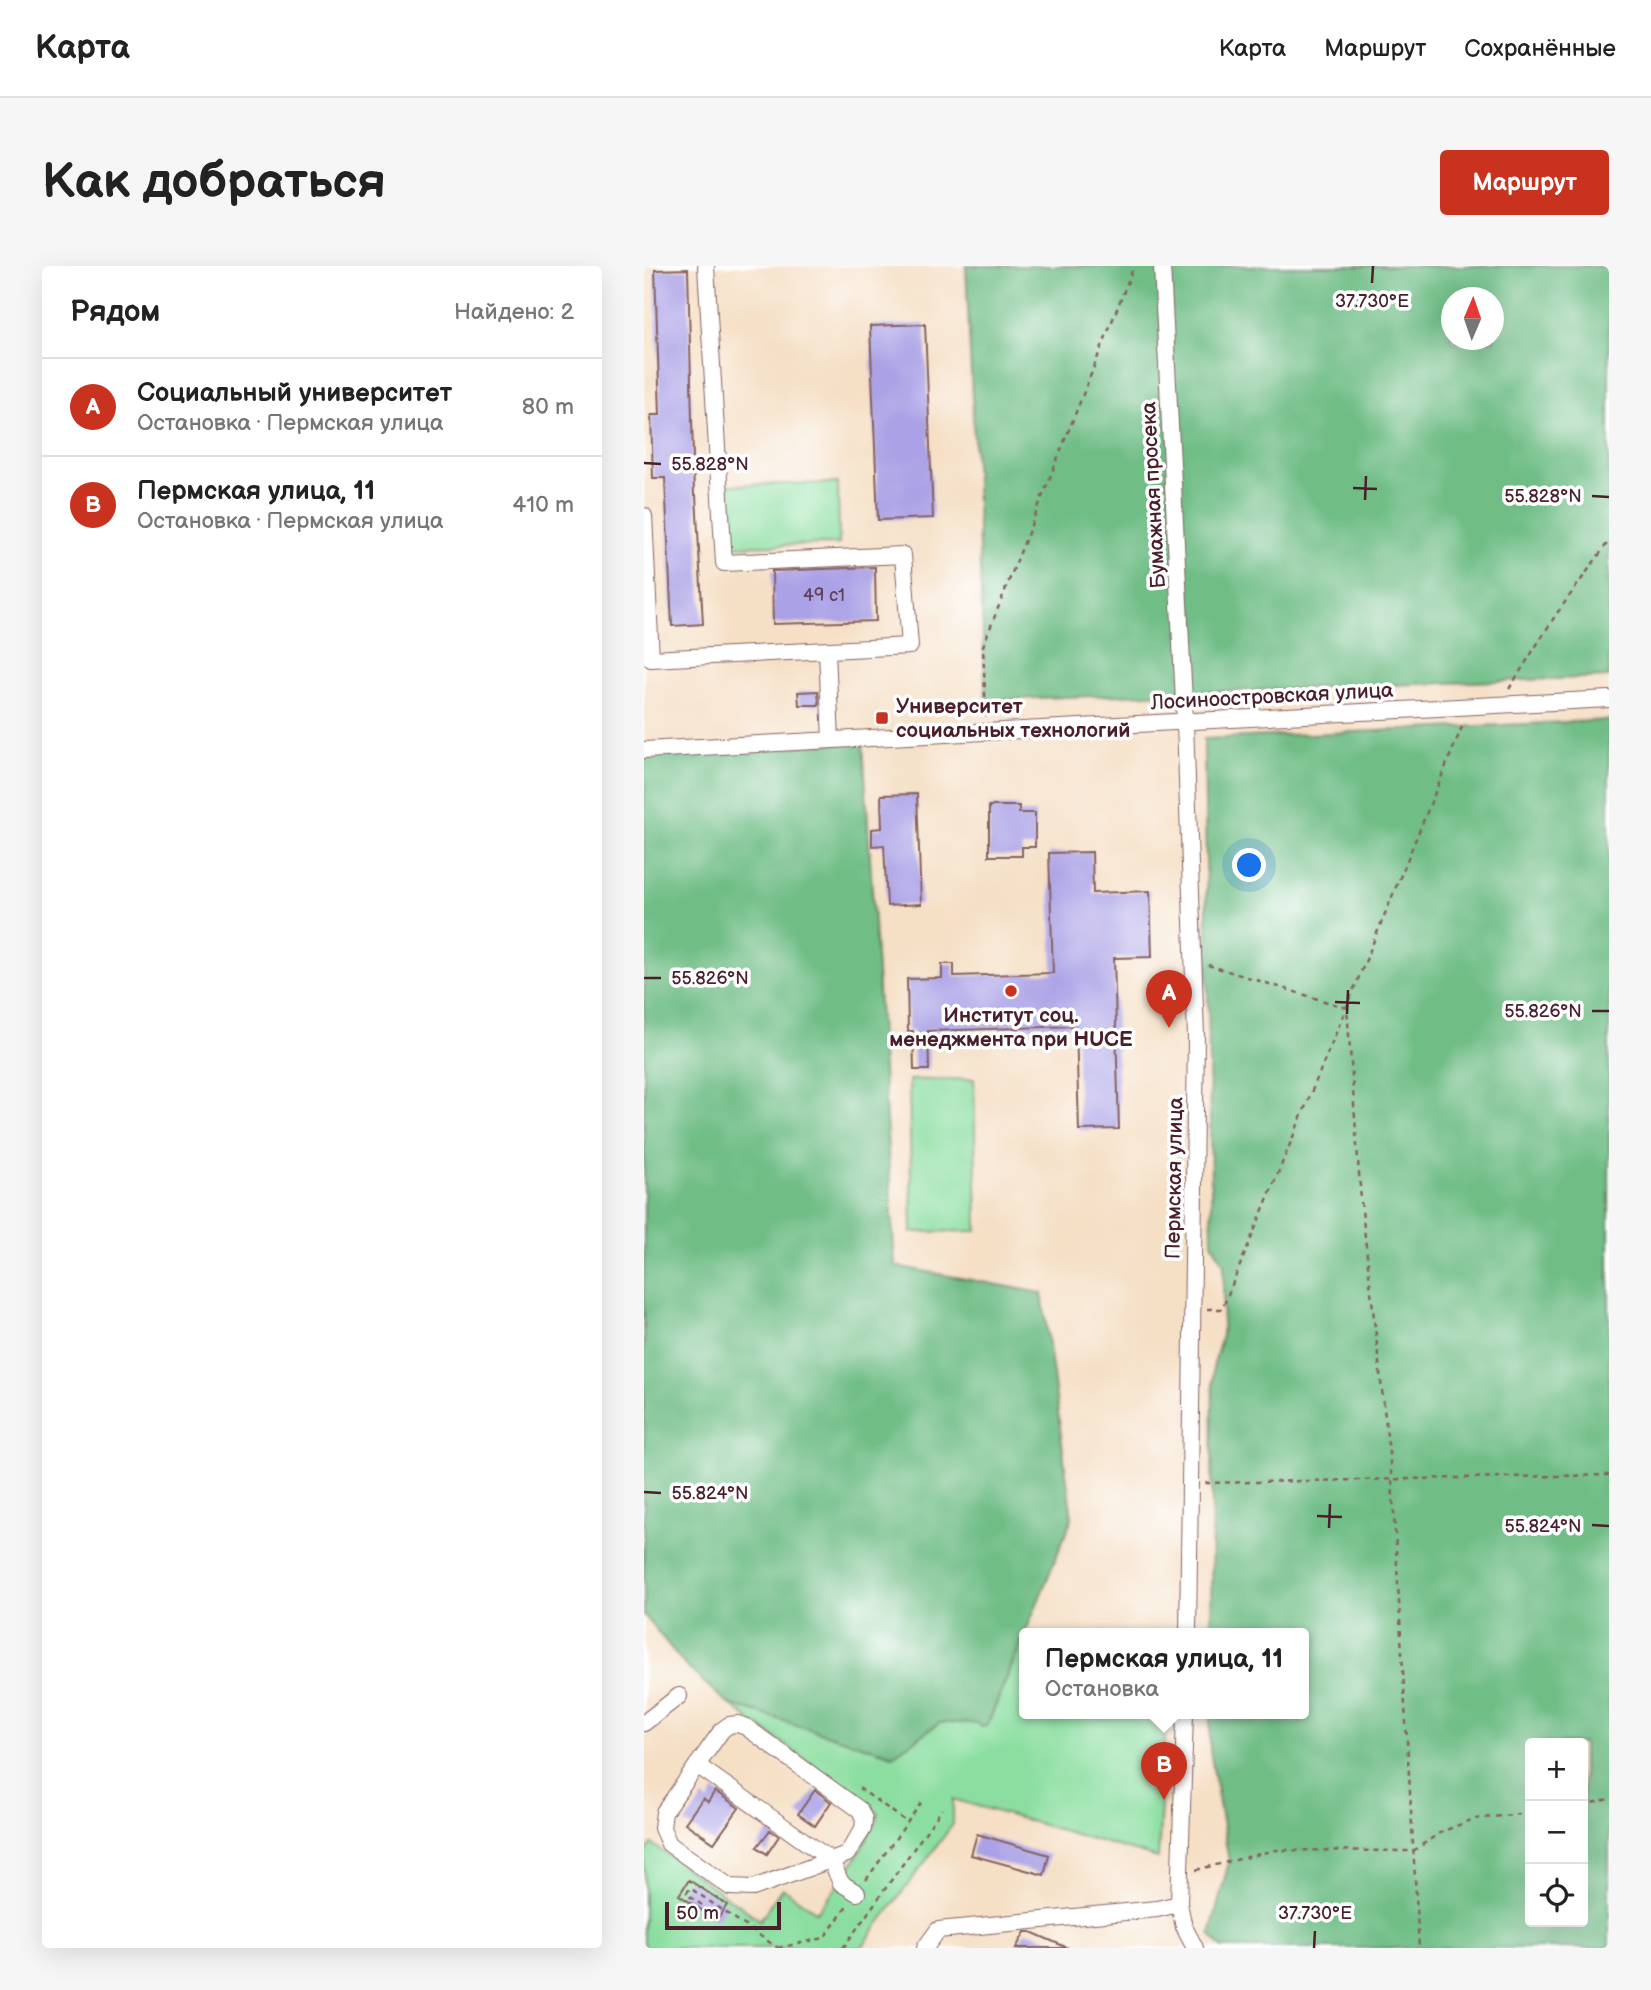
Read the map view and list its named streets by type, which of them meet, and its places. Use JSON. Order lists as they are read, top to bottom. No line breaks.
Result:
{"streets":{"street":["Бумажная просека","Лосиноостровская улица","Пермская улица"]},"crossings":[["Бумажная просека","Лосиноостровская улица"],["Бумажная просека","Пермская улица"],["Лосиноостровская улица","Пермская улица"]],"places":{"transit":["Университет социальных технологий"],"other":["Институт соц. менеджмента при HUCE"]},"house_numbers":["49 с1"],"scale_bar":"50 m","north":"top","page":{"header":"Карта","nav":["Карта","Маршрут","Сохранённые"],"buttons":"Маршрут","title":"Как добраться","heading":["Рядом","Найдено: 2"],"list":[{"mark":"A","name":"Социальный университет","note":"Остановка · Пермская улица","value":"80 m"},{"mark":"B","name":"Пермская улица, 11","note":"Остановка · Пермская улица","value":"410 m"}],"pins":["A","B"],"popup":["Пермская улица, 11","Остановка"],"map_buttons":["+","−"],"scale":"50 m"},"coordinates":["37.730°E","55.828°N","55.826°N","55.824°N"]}
